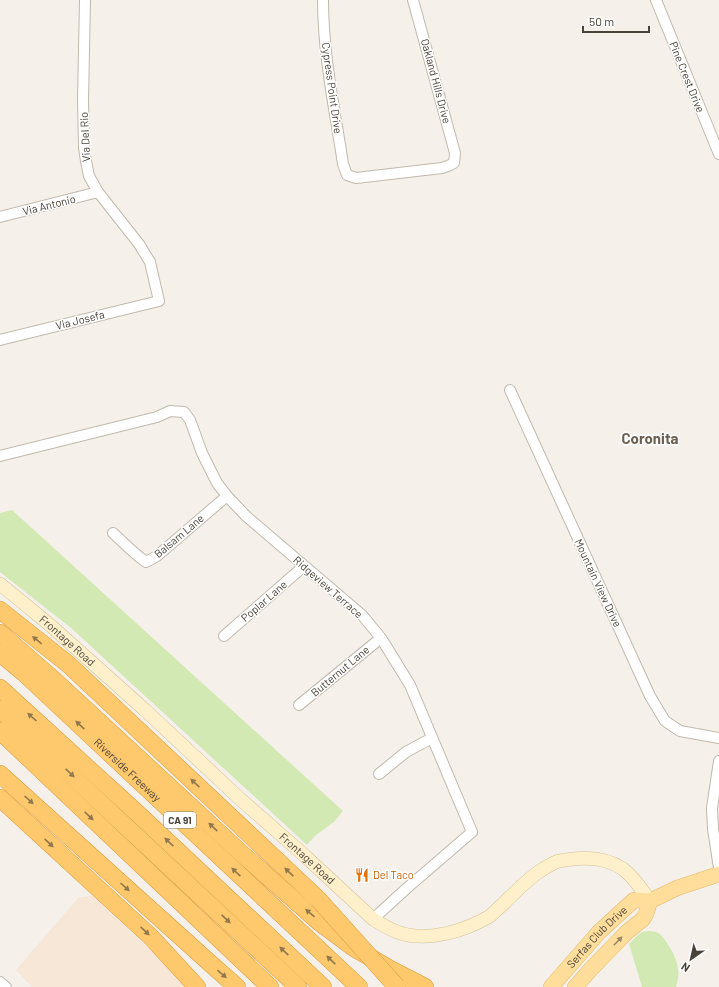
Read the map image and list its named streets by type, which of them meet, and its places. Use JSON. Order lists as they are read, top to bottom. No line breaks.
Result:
{"streets":{"highway":["Riverside Freeway","CA 91"],"main road":["Frontage Road","Serfas Club Drive"],"street":["Pine Crest Drive","Oakland Hills Drive","Cypress Point Drive","Via Del Rio","Via Antonio","Via Josefa","Balsam Lane","Mountain View Drive","Ridgeview Terrace","Poplar Lane","Butternut Lane"]},"crossings":[["Oakland Hills Drive","Cypress Point Drive"],["Via Del Rio","Via Antonio"],["Via Del Rio","Via Josefa"],["Balsam Lane","Ridgeview Terrace"],["Ridgeview Terrace","Poplar Lane"],["Ridgeview Terrace","Frontage Road"],["Ridgeview Terrace","Butternut Lane"],["Frontage Road","Serfas Club Drive"]],"districts":["Coronita"],"places":{"restaurant":["Del Taco"]},"scale_bar":"50 m","north":"bottom left"}
